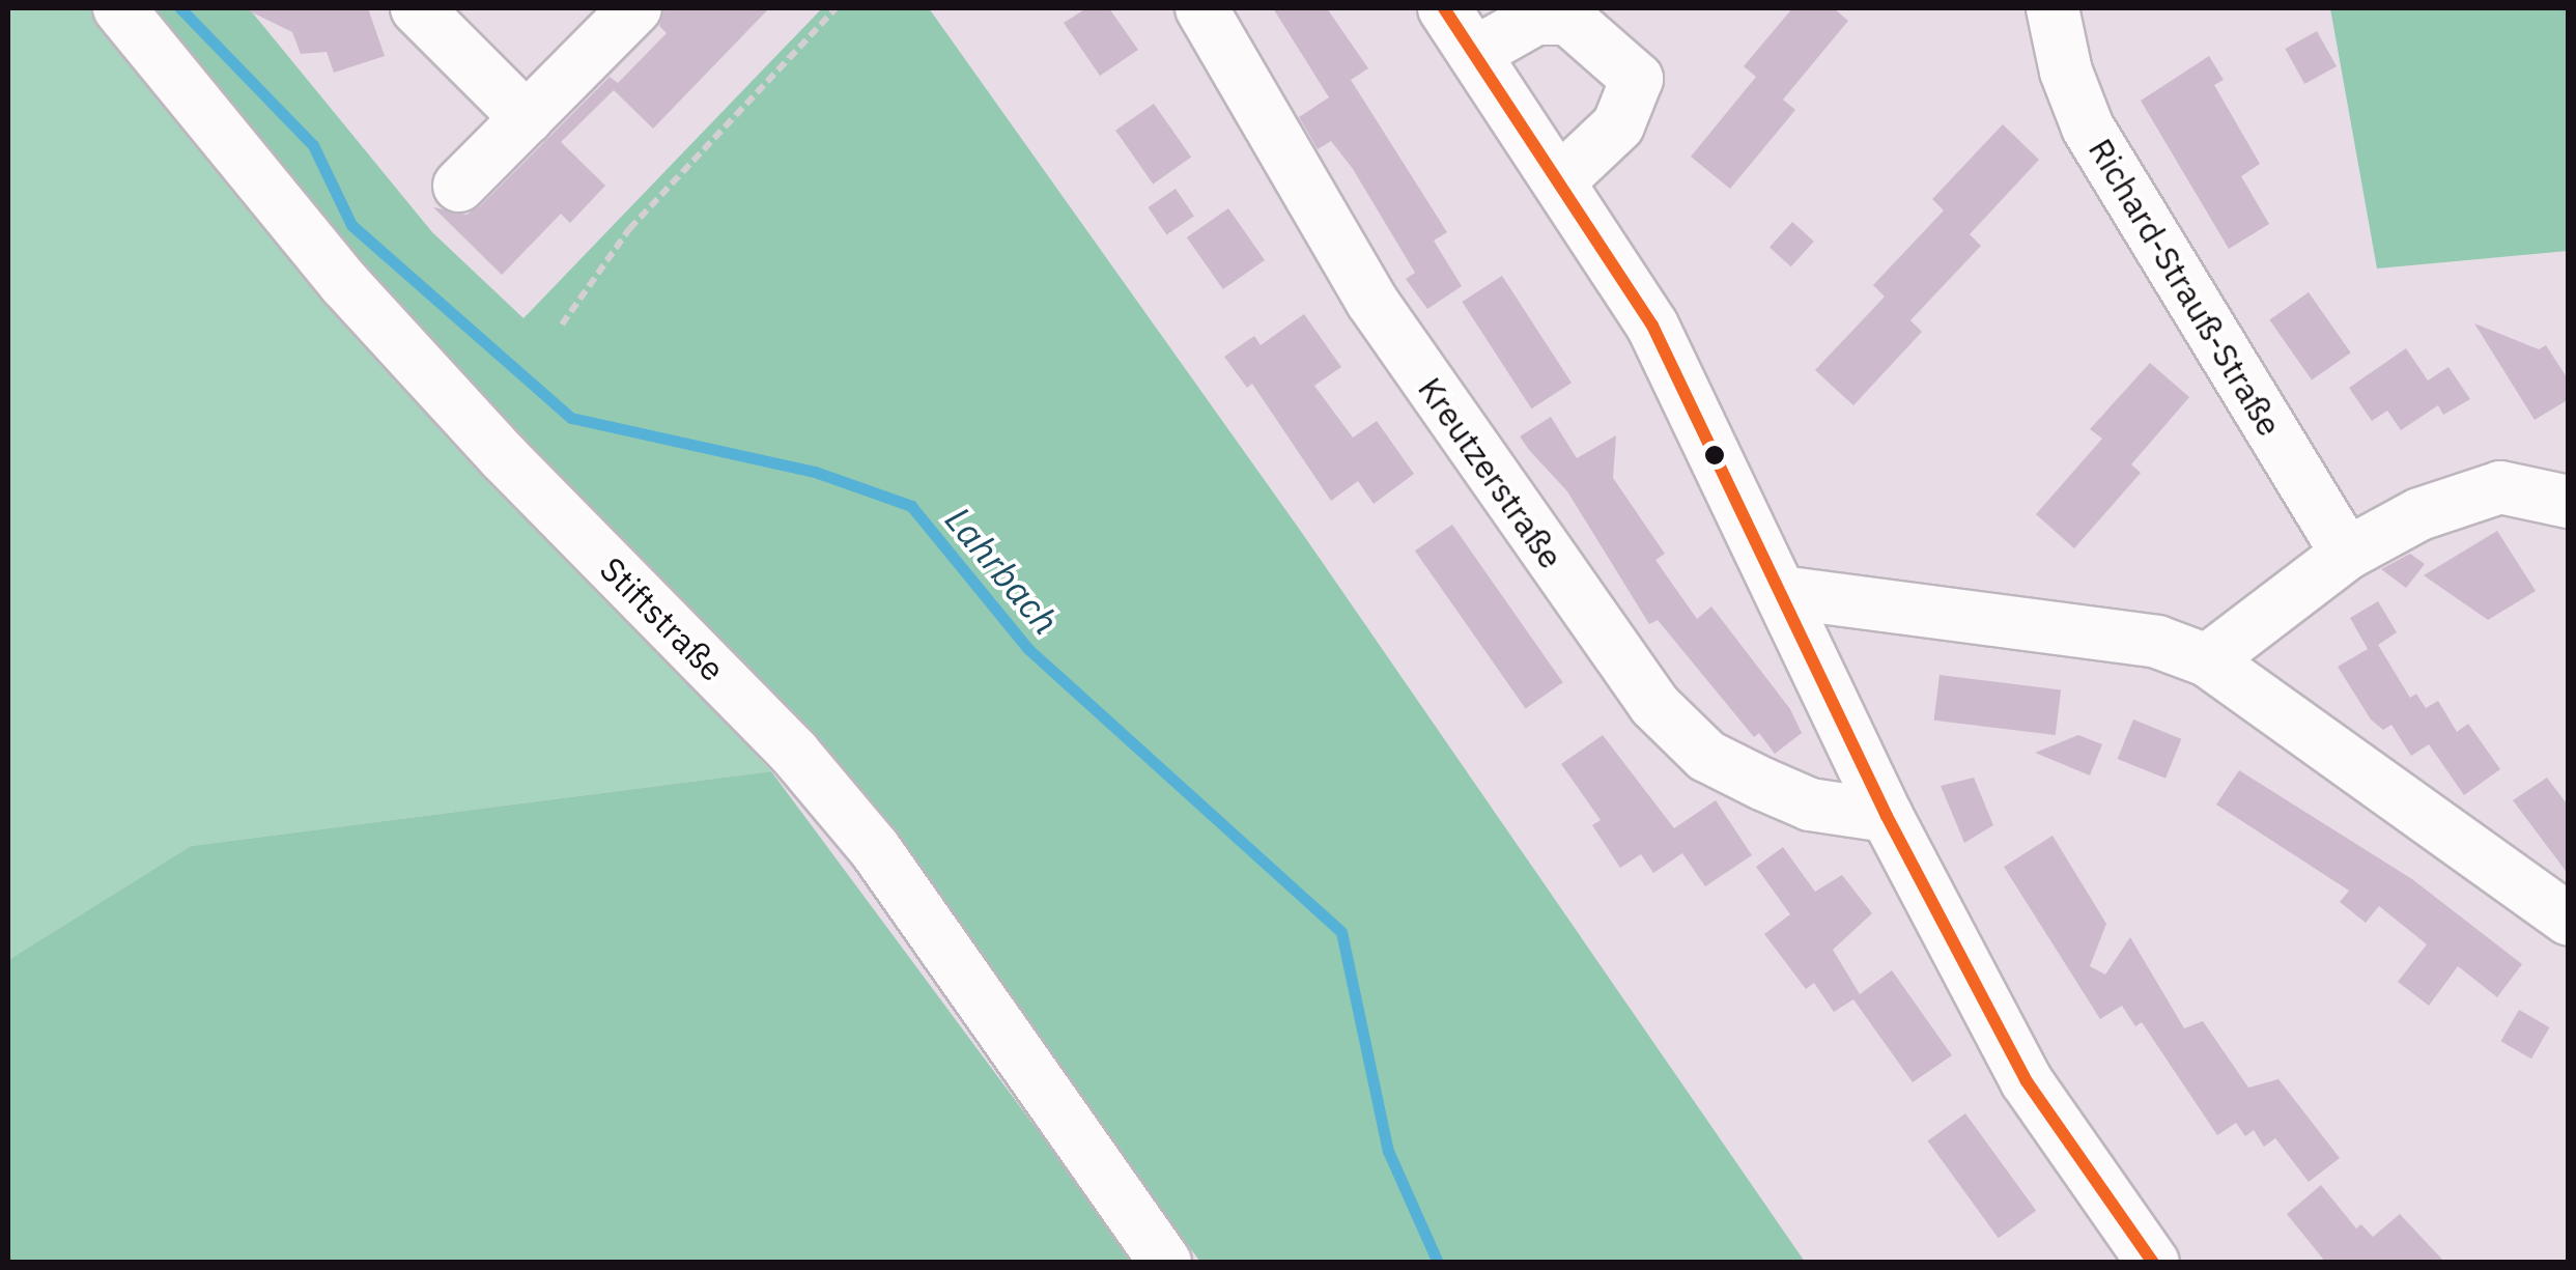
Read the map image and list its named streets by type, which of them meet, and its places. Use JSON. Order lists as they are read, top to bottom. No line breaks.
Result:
{"streets":{"street":["Richard-Strauß-Straße","Kreutzerstraße","Stiftstraße"]},"water":["Lahrbach"]}
